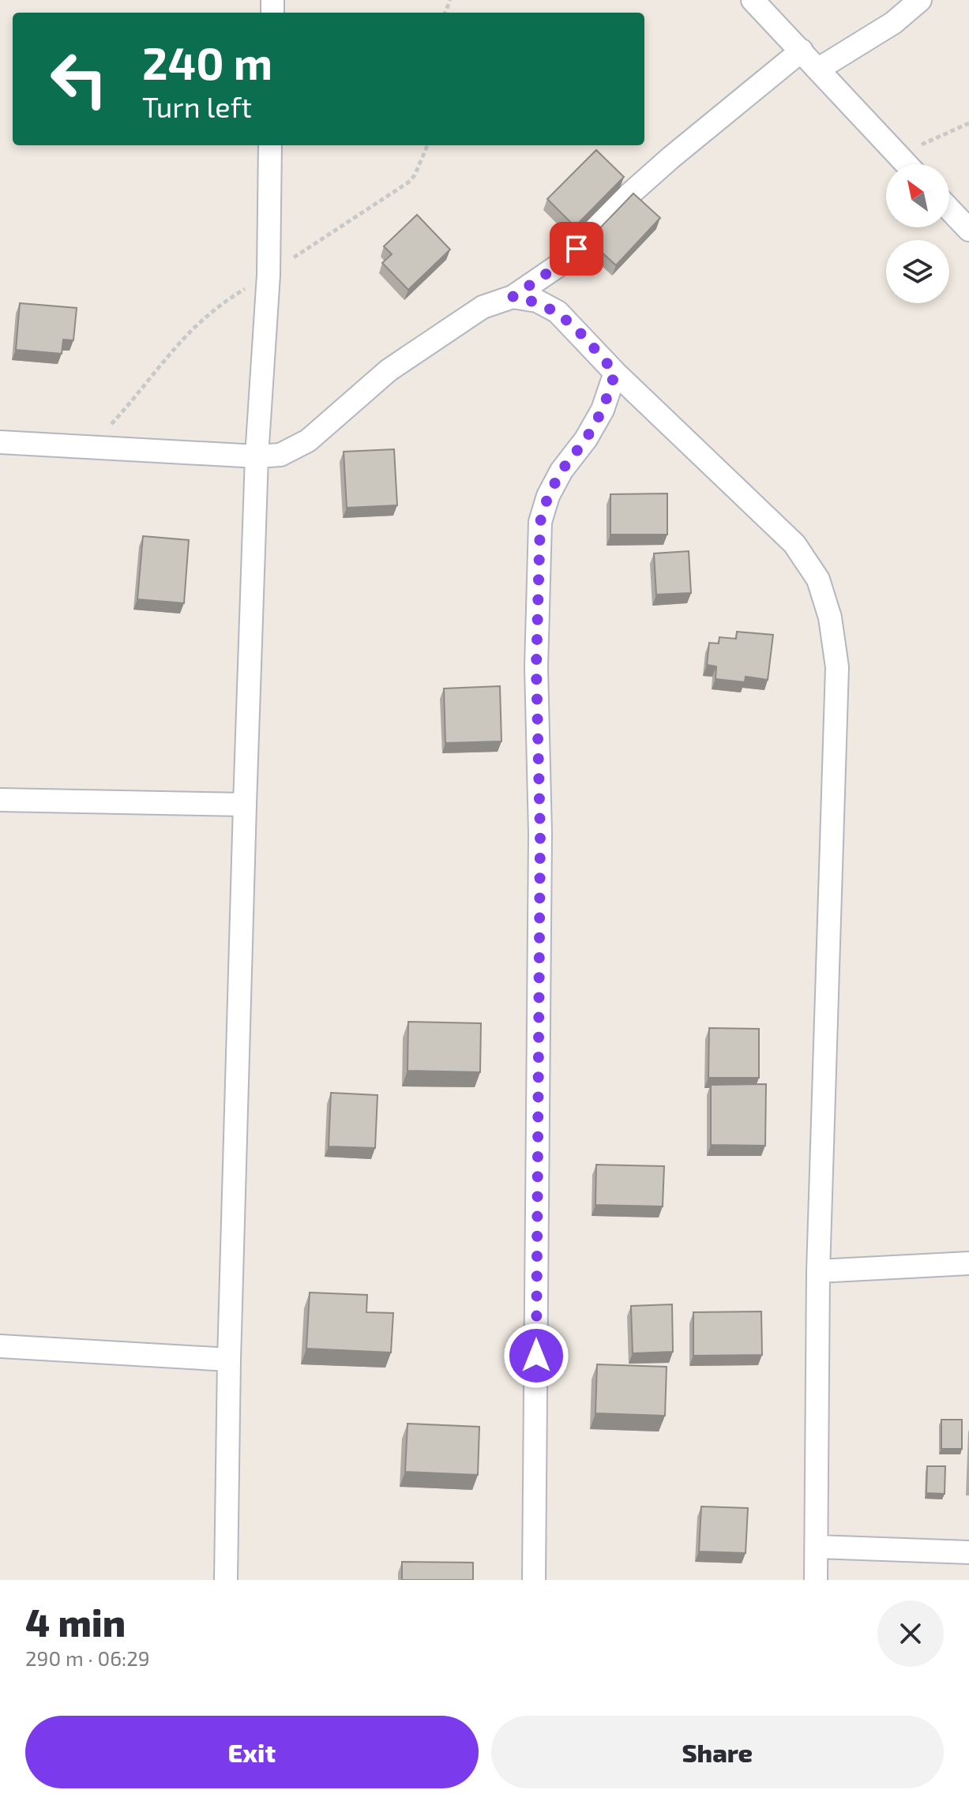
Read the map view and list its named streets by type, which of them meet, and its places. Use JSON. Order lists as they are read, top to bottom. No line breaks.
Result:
{"north":"top left","page":{"turn":["240 m","Turn left"],"heading":["4 min","290 m · 06:29"],"buttons":["Exit","Share"]}}
